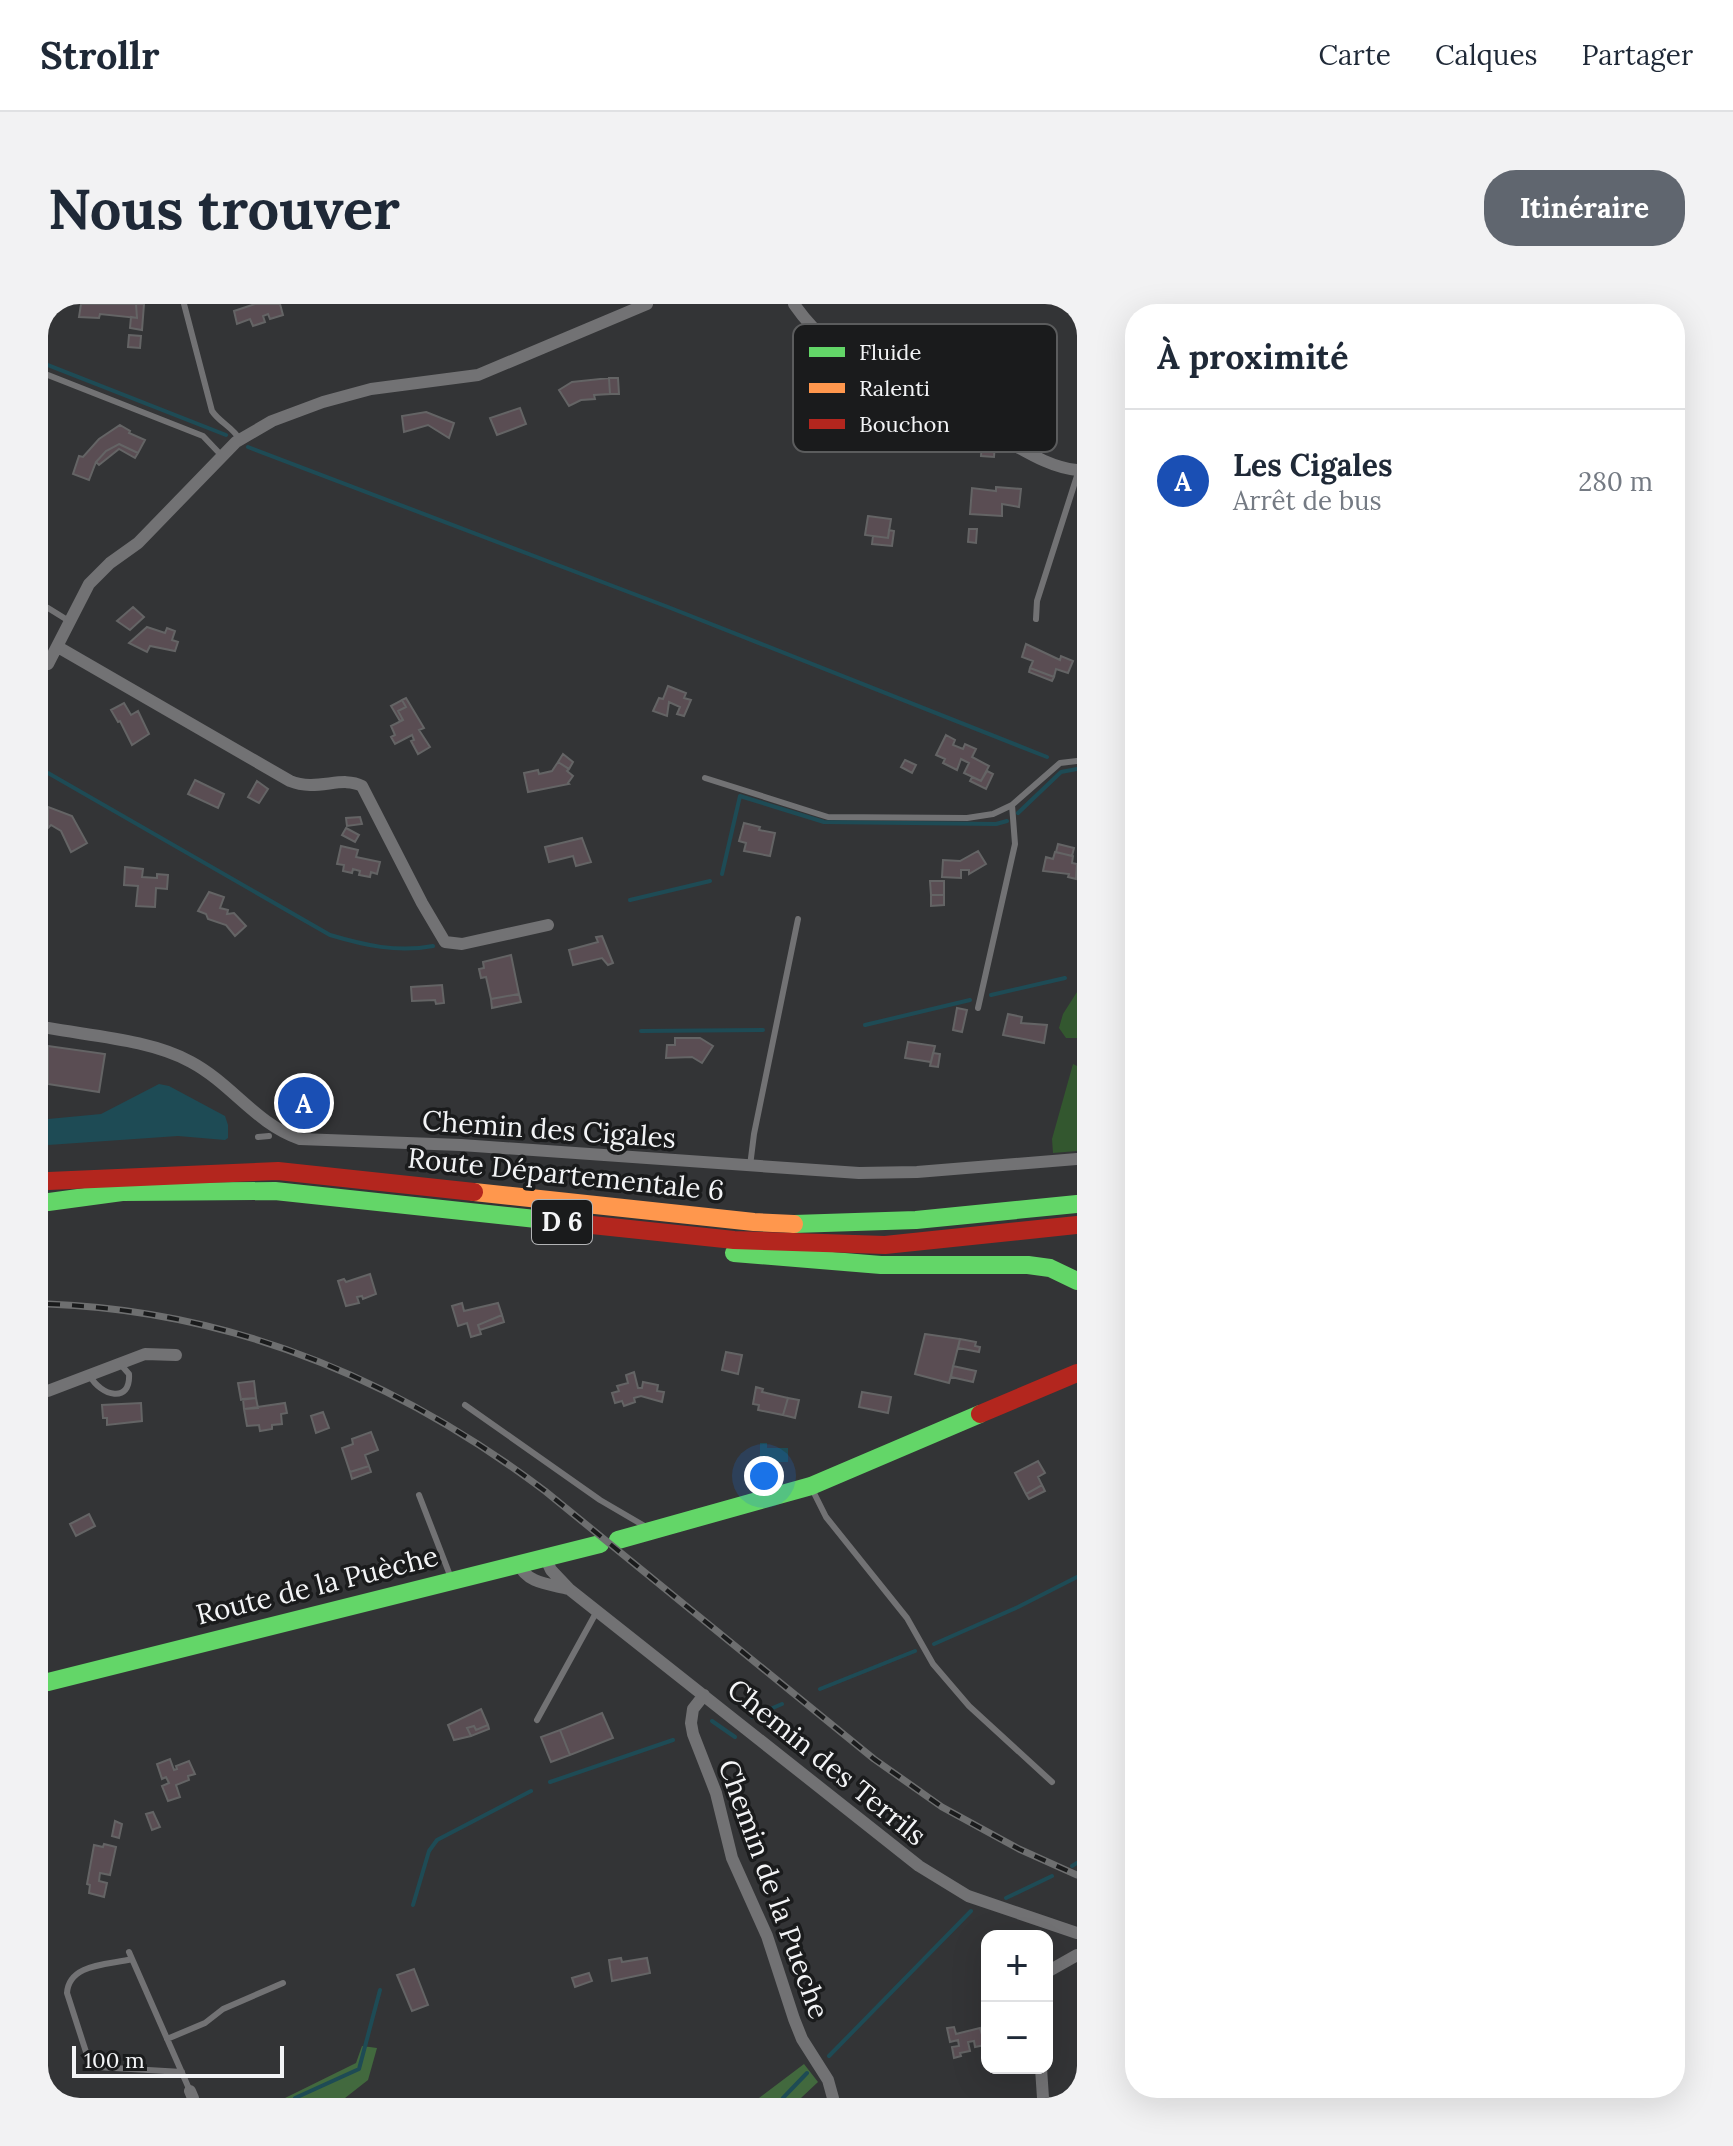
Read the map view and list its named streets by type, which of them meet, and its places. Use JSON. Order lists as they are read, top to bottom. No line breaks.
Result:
{"streets":{"main road":["Route Départementale 6","D 6","Route de la Puèche"],"street":["Chemin des Cigales","Chemin des Terrils","Chemin de la Pueche"]},"crossings":[["Route de la Puèche","Chemin des Terrils"],["Chemin des Terrils","Chemin de la Pueche"]],"legend":["Fluide","Ralenti","Bouchon"],"scale_bar":"100 m","page":{"header":"Strollr","nav":["Carte","Calques","Partager"],"buttons":"Itinéraire","title":"Nous trouver","heading":"À proximité","list":[{"mark":"A","name":"Les Cigales","note":"Arrêt de bus","value":"280 m"}],"pins":"A","map_buttons":["+","−"],"scale":"100 m"}}
